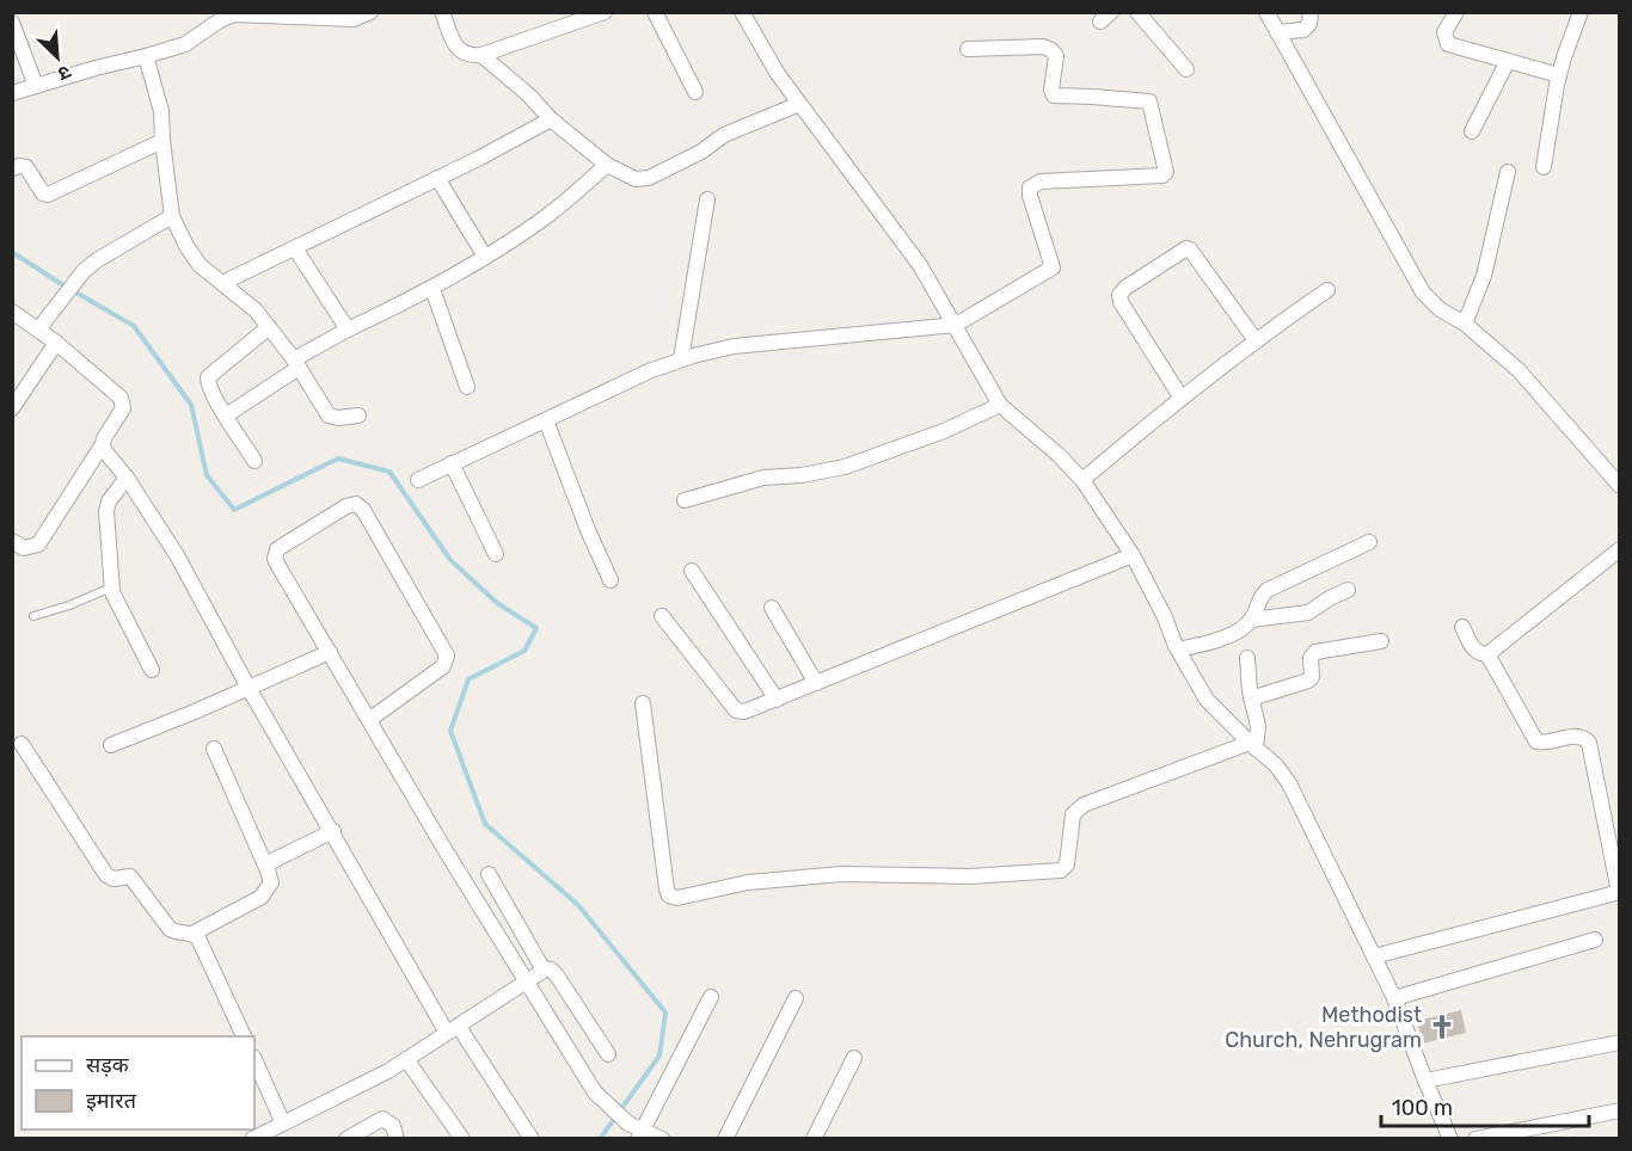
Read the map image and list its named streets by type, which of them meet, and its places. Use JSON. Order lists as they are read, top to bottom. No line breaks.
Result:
{"places":{"church":["Methodist Church, Nehrugram"]},"legend":["सड़क","इमारत"],"scale_bar":"100 m","north":"bottom right"}
